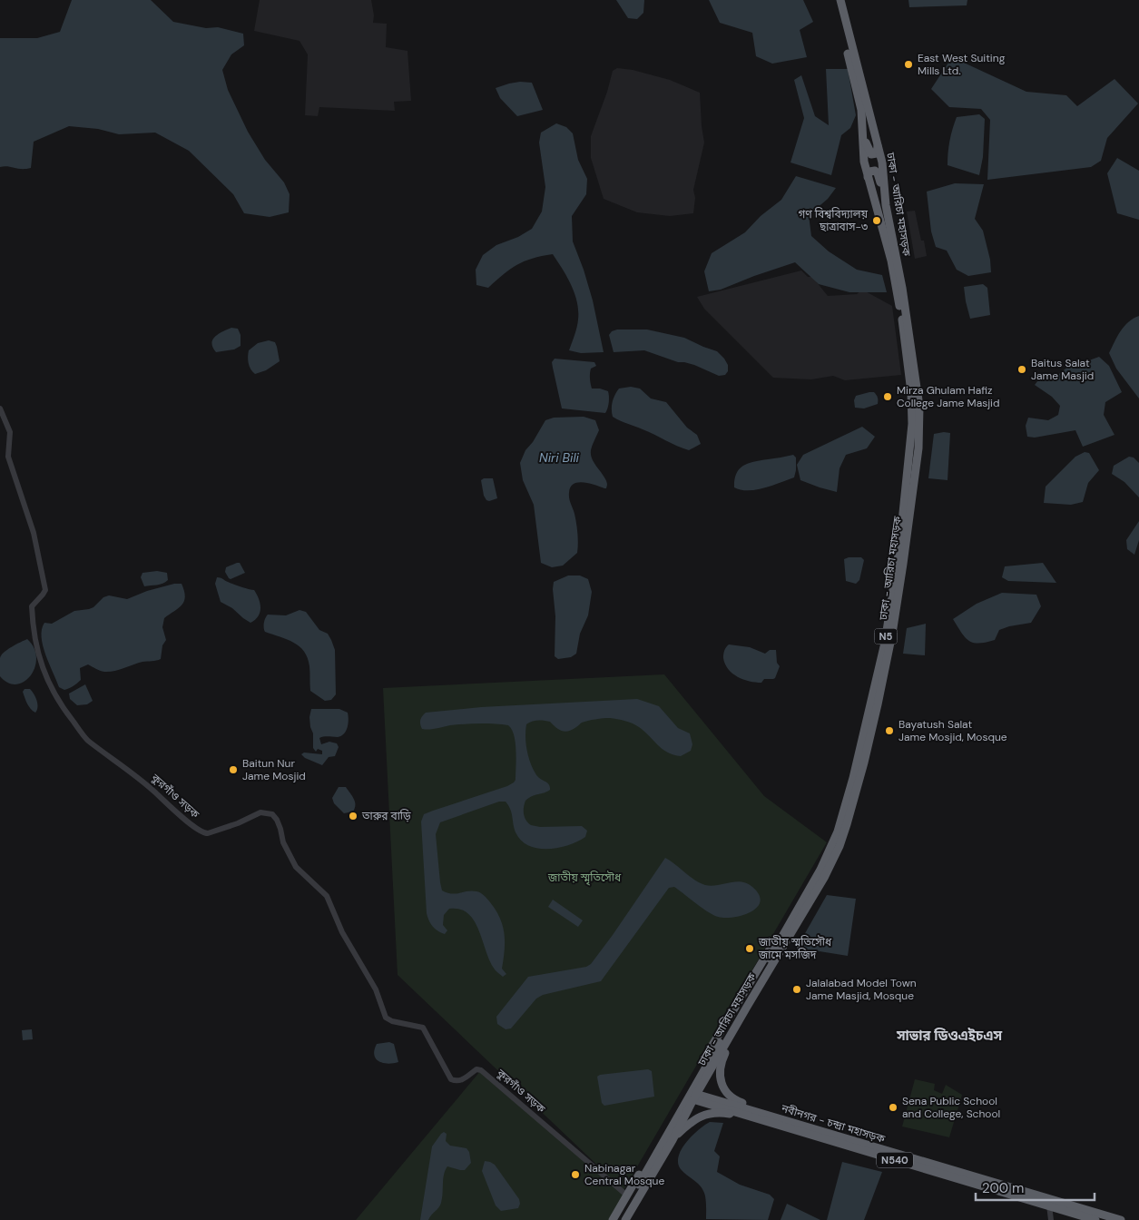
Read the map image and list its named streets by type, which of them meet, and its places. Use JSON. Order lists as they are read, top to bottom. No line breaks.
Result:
{"streets":{"highway":["ঢাকা - আরিচা মহাসড়ক","N5","নবীনগর - চন্দ্রা মহাসড়ক","N540"],"street":["কুরগাঁও সড়ক"]},"crossings":[["ঢাকা - আরিচা মহাসড়ক","N5"],["ঢাকা - আরিচা মহাসড়ক","নবীনগর - চন্দ্রা মহাসড়ক"],["N5","নবীনগর - চন্দ্রা মহাসড়ক"]],"districts":["সাভার ডিওএইচএস"],"water":["Niri Bili"],"parks":["জাতীয় স্মৃতিসৌধ"],"places":["East West Suiting Mills Ltd.","গণ বিশ্ববিদ্যালয় ছাত্রাবাস-৩","Baitus Salat Jame Masjid","Mirza Ghulam Hafiz College Jame Masjid","Bayatush Salat Jame Mosjid, Mosque","Baitun Nur Jame Mosjid","তারুর বাড়ি","জাতীয় স্মৃতিসৌধ জামে মসজিদ","Jalalabad Model Town Jame Masjid, Mosque","Sena Public School and College, School","Nabinagar Central Mosque"],"scale_bar":"200 m"}
